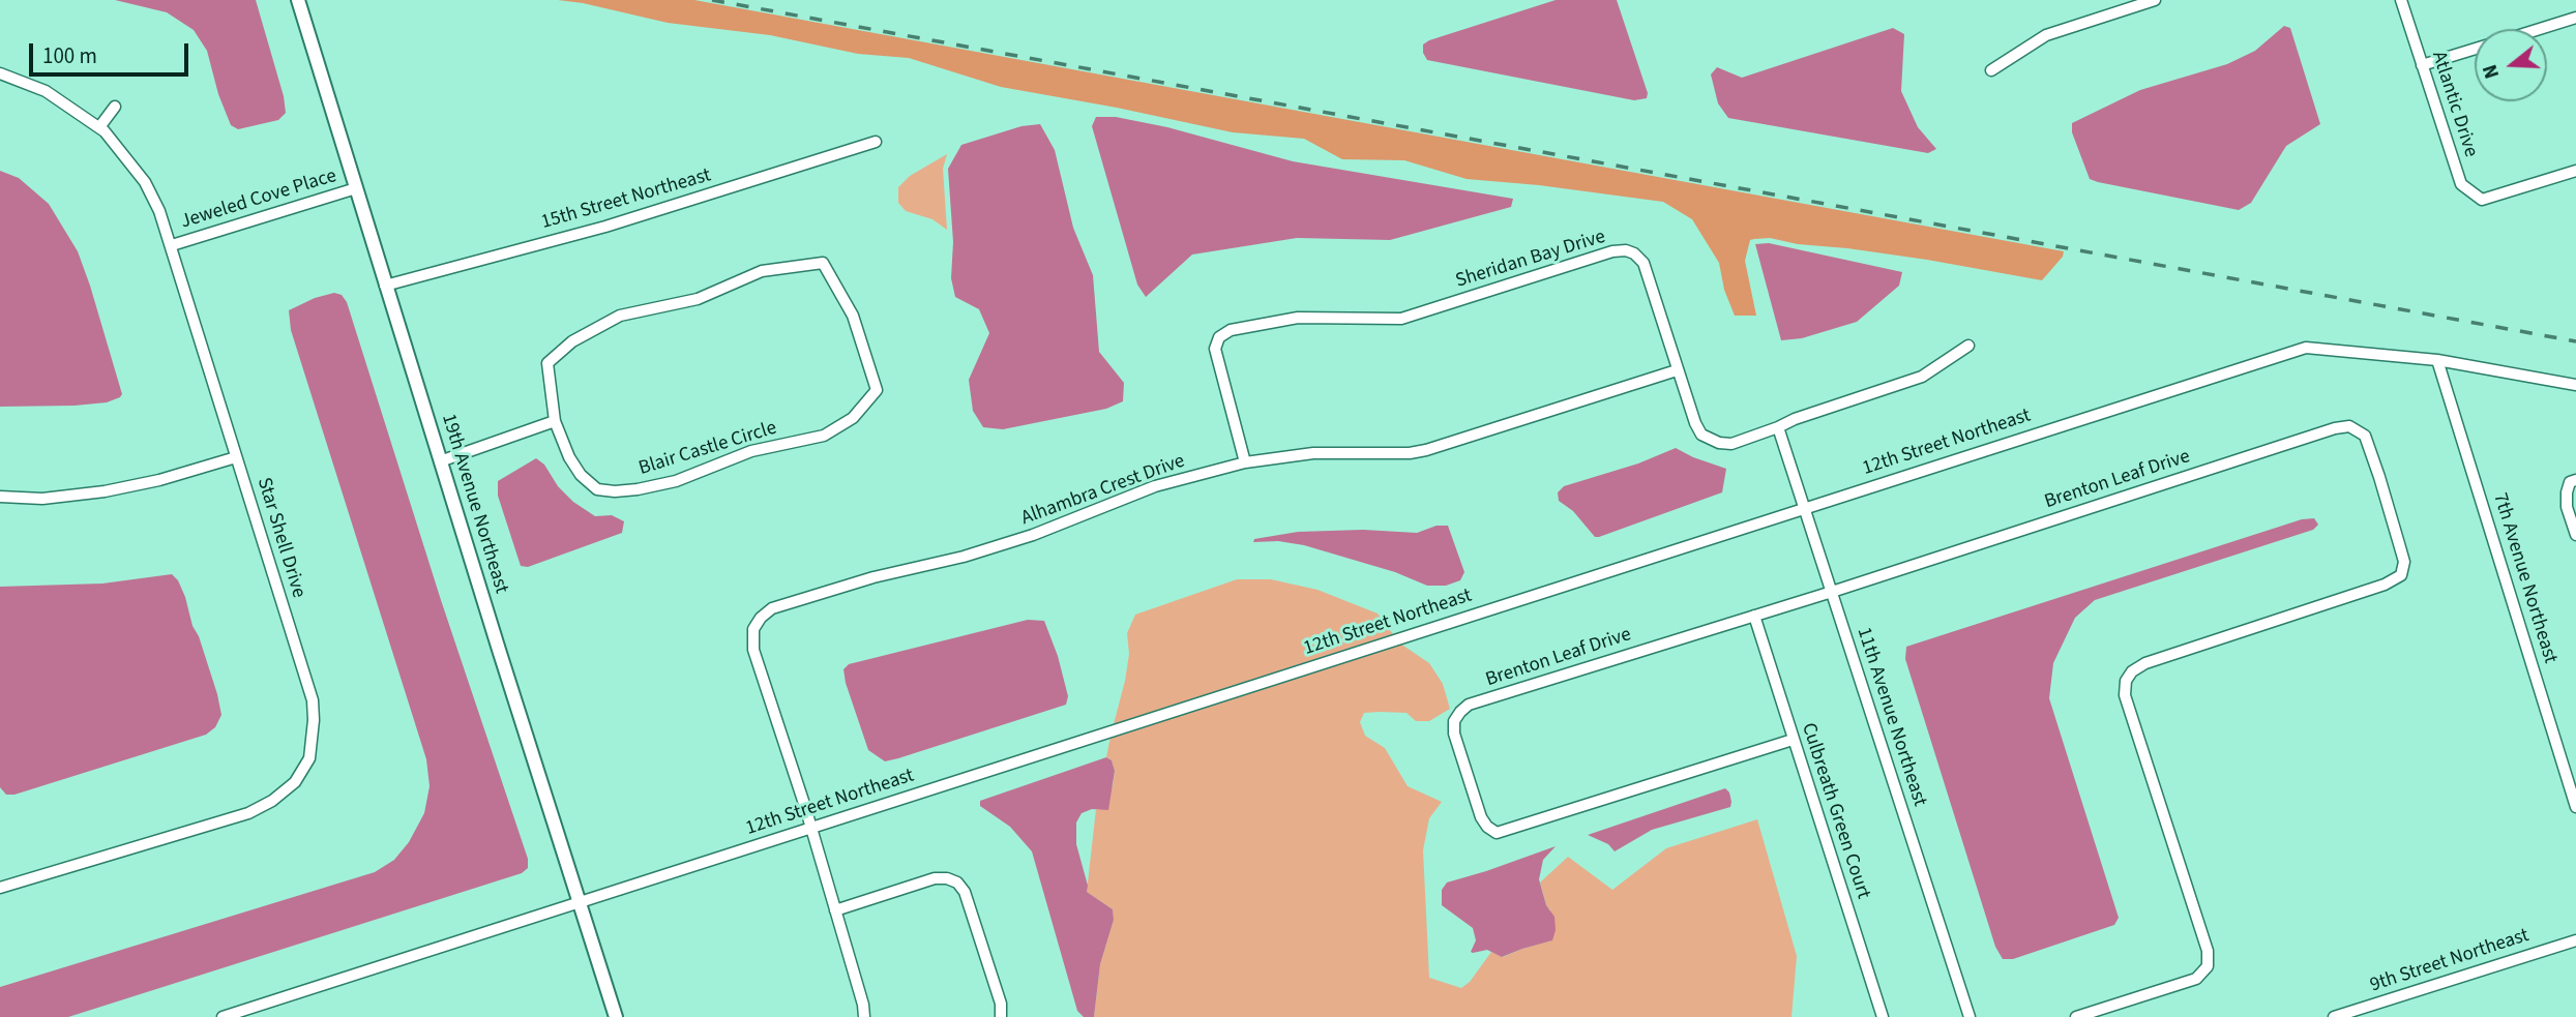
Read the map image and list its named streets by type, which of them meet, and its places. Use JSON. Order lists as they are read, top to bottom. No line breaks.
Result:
{"streets":{"street":["Atlantic Drive","Jeweled Cove Place","15th Street Northeast","Sheridan Bay Drive","12th Street Northeast","Blair Castle Circle","Brenton Leaf Drive","Alhambra Crest Drive","19th Avenue Northeast","Star Shell Drive","7th Avenue Northeast","11th Avenue Northeast","Culbreath Green Court","9th Street Northeast"]},"crossings":[["Jeweled Cove Place","19th Avenue Northeast"],["Jeweled Cove Place","Star Shell Drive"],["15th Street Northeast","19th Avenue Northeast"],["Sheridan Bay Drive","Alhambra Crest Drive"],["Sheridan Bay Drive","11th Avenue Northeast"],["12th Street Northeast","Alhambra Crest Drive"],["12th Street Northeast","19th Avenue Northeast"],["12th Street Northeast","7th Avenue Northeast"],["12th Street Northeast","11th Avenue Northeast"],["Brenton Leaf Drive","11th Avenue Northeast"],["Brenton Leaf Drive","Culbreath Green Court"]],"scale_bar":"100 m","north":"left"}
